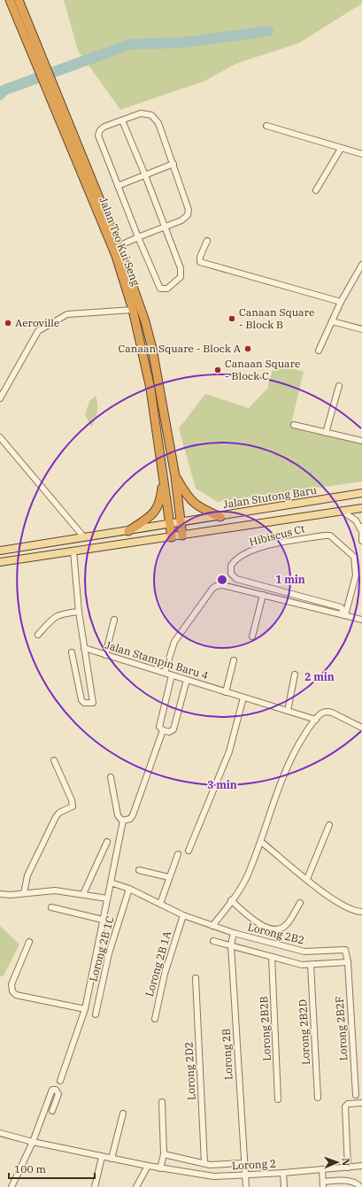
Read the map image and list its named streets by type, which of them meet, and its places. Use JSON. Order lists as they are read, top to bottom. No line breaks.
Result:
{"streets":{"highway":["Jalan Teo Kui Seng"],"main road":["Jalan Stutong Baru"],"street":["Hibiscus Ct","Jalan Stampin Baru 4","Lorong 2B2","Lorong 2B 1C","Lorong 2B 1A","Lorong 2B2B","Lorong 2B2F","Lorong 2B2D","Lorong 2B","Lorong 2D2","Lorong 2"]},"crossings":[["Jalan Teo Kui Seng","Jalan Stutong Baru"],["Lorong 2B2","Lorong 2B 1C"],["Lorong 2B2","Lorong 2B 1A"],["Lorong 2B2","Lorong 2B2F"],["Lorong 2B2","Lorong 2B"],["Lorong 2B","Lorong 2"]],"places":["Canaan Square - Block B","Aeroville","Canaan Square - Block A","Canaan Square - Block C"],"scale_bar":"100 m","north":"right","rings":["1 min","2 min","3 min"]}
